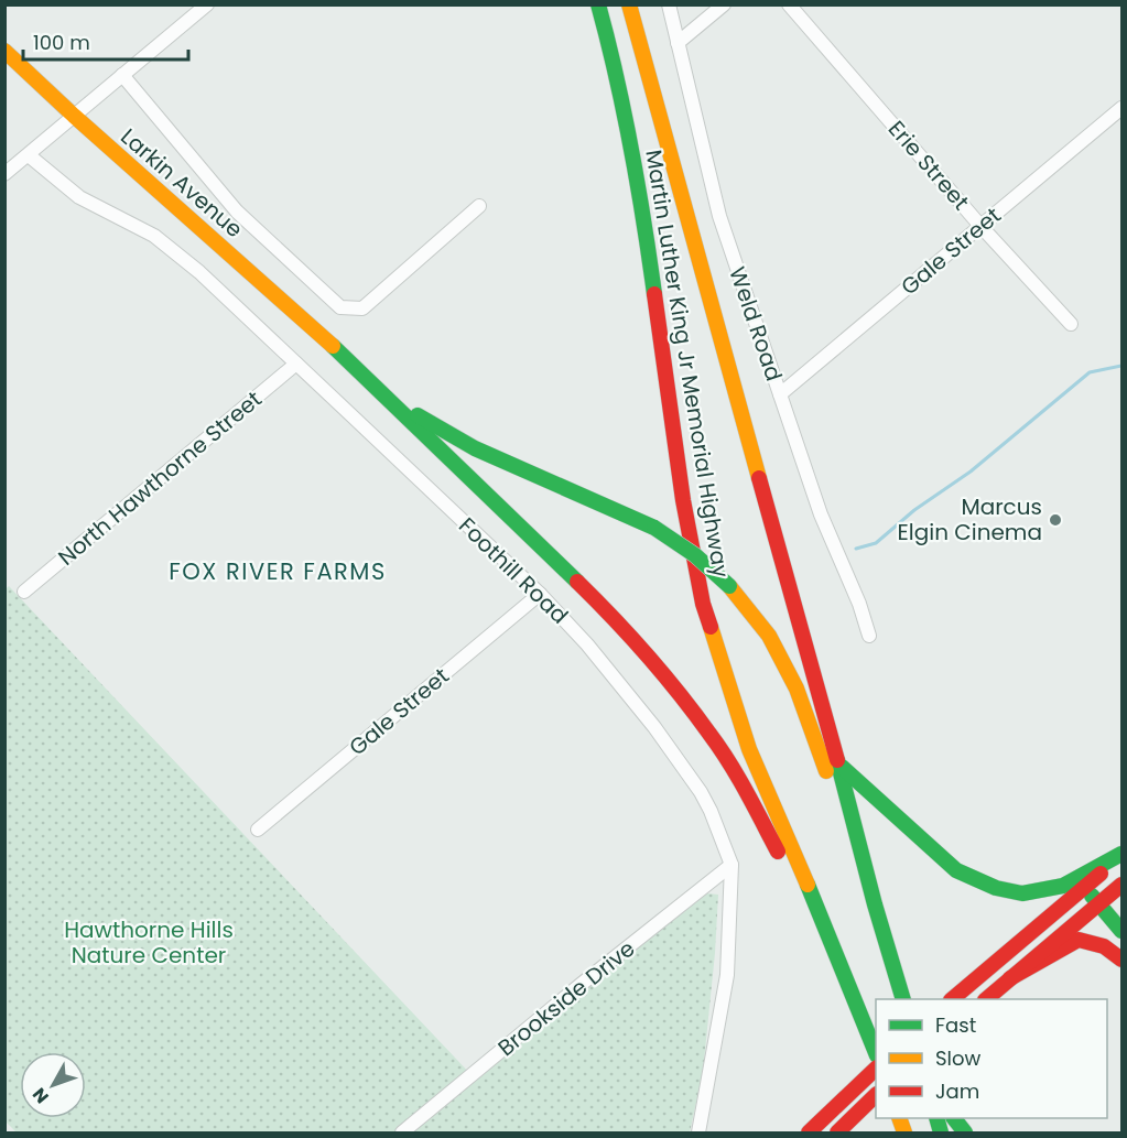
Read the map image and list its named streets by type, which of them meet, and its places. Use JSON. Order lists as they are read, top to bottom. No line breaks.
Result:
{"streets":{"main road":["Larkin Avenue","Martin Luther King Jr Memorial Highway"],"street":["Erie Street","Gale Street","Weld Road","North Hawthorne Street","Foothill Road","Brookside Drive"]},"crossings":[["Erie Street","Gale Street"],["Gale Street","Weld Road"],["Gale Street","Foothill Road"],["North Hawthorne Street","Foothill Road"],["Foothill Road","Brookside Drive"]],"districts":["FOX RIVER FARMS"],"parks":["Hawthorne Hills Nature Center"],"places":["Marcus Elgin Cinema"],"legend":["Fast","Slow","Jam"],"scale_bar":"100 m","north":"bottom left"}
